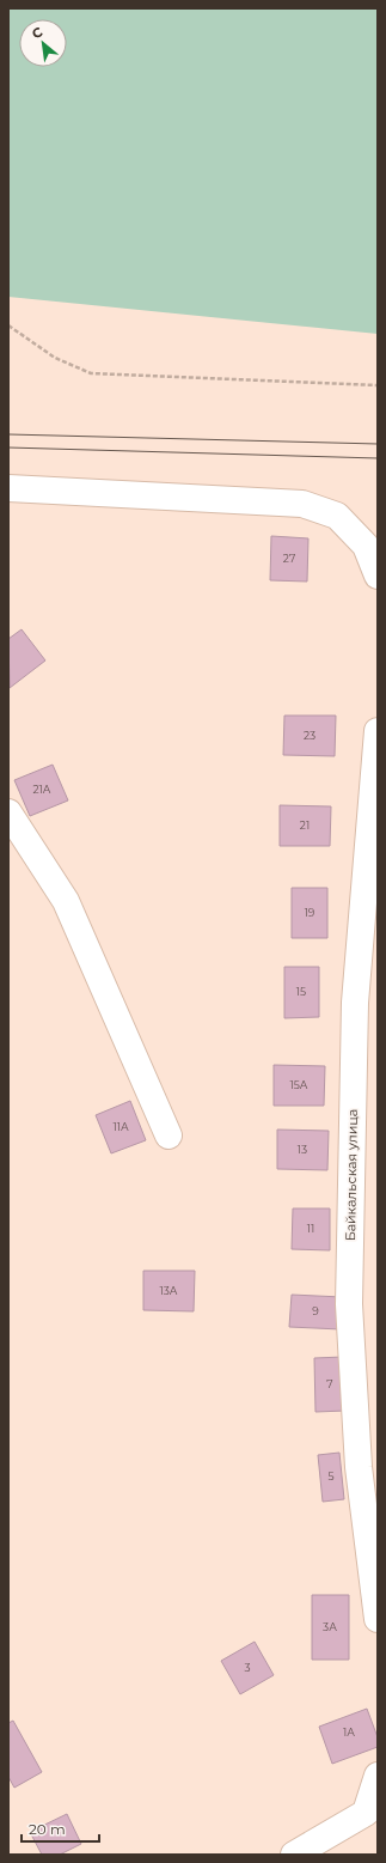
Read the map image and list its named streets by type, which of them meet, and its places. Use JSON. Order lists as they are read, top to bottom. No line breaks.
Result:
{"streets":{"street":["Байкальская улица"]},"house_numbers":["27","23","21А","21","19","15","15А","11А","13","11","13А","9","7","5","3А","3","1А"],"scale_bar":"20 m","north":"top left"}
